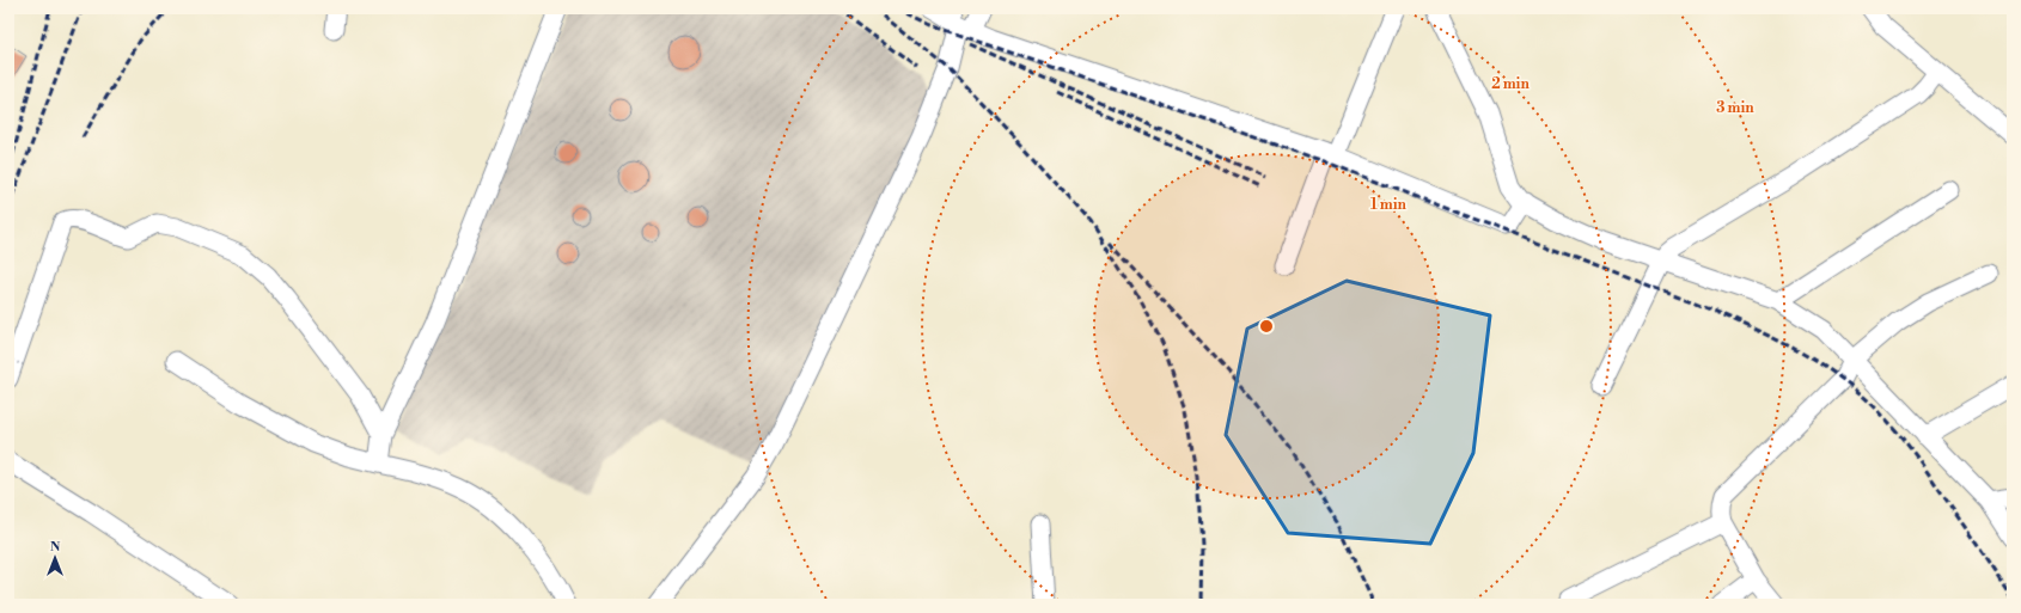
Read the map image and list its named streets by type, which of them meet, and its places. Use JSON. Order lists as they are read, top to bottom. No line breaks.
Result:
{"north":"top","rings":["2 min","3 min","1 min"]}
